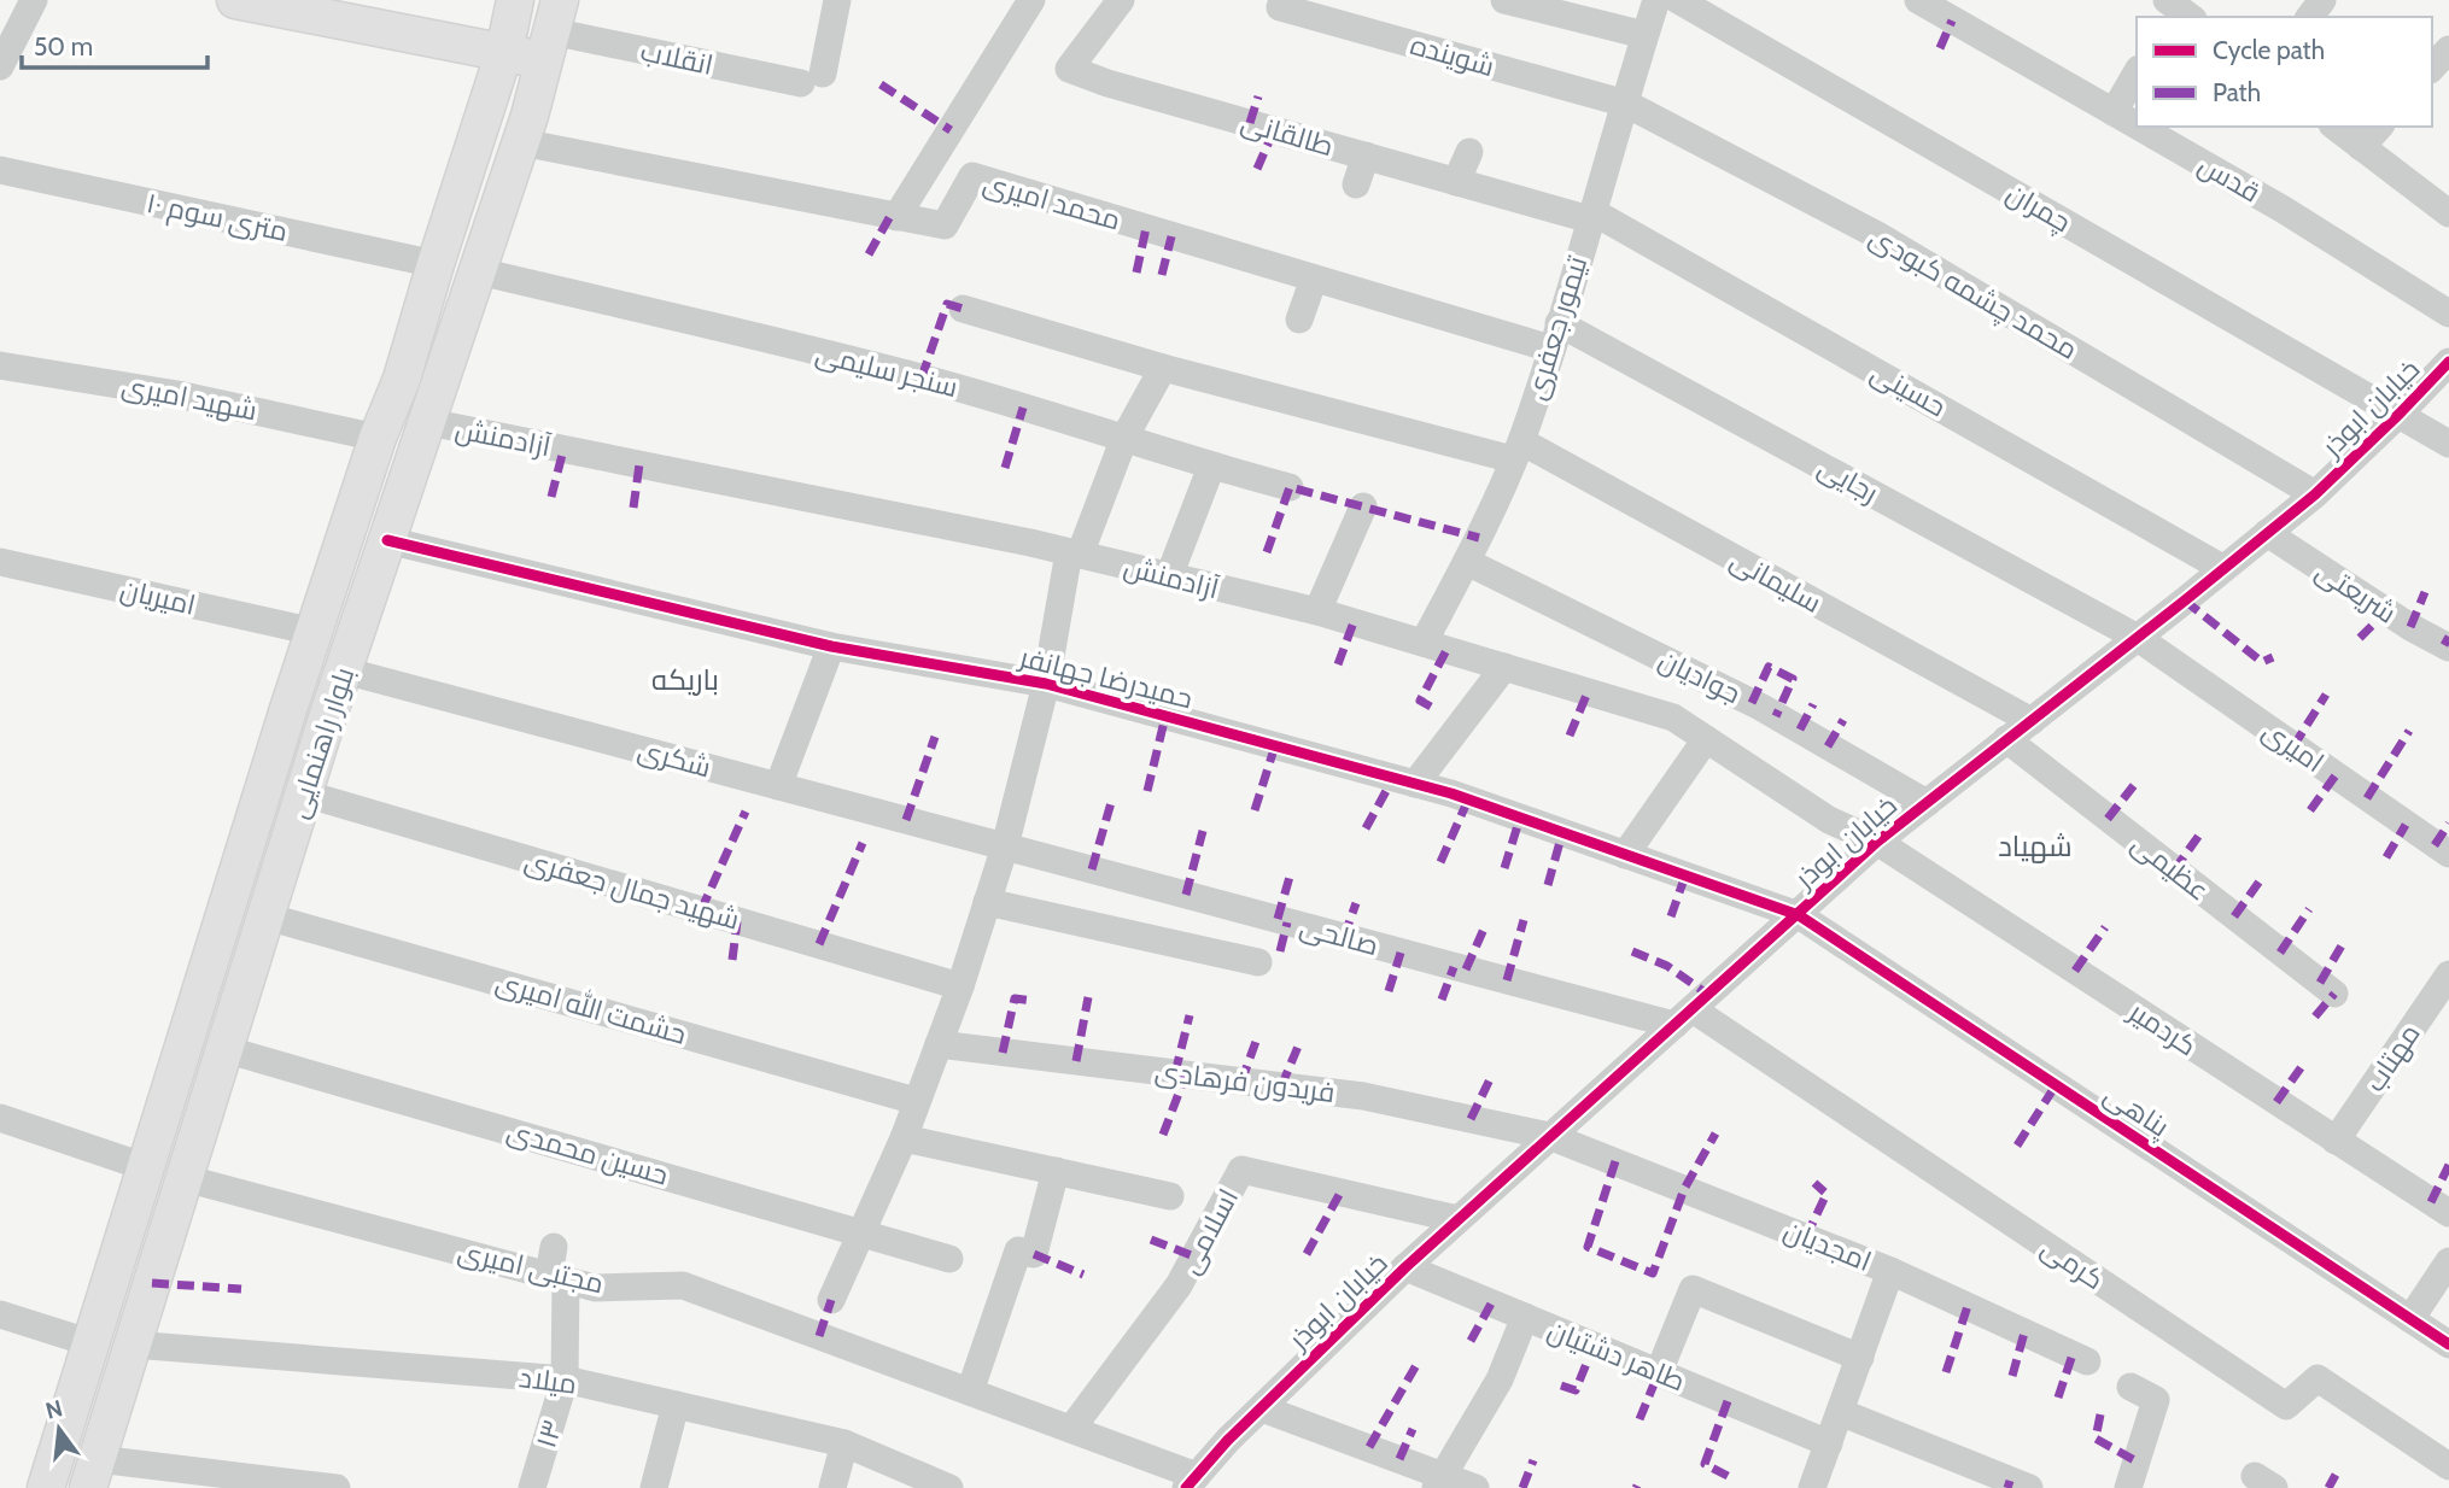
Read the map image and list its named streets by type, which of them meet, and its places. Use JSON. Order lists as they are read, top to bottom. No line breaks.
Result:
{"streets":{"main road":["بلوار راهنمایی"],"street":["شوینده","انقلاب","طالقانی","قدس","محمد امیری","چمران","۱۰ متری سوم","محمد چشمه کبودی","تیمور جعفری","سنجر سلیمی","حسینی","شهید امیری","خیابان ابوذر","آزادمنش","رجایی","سلیمانی","شریعتی","امیریان","جوادیان","حمیدرضا جهانفر","امیری","شکری","عظیمی","شهید جمال جعفری","صالحی","حشمت الله امیری","کردمیر","مهتاب","فریدون فرهادی","پناهی","حسین محمدی","اسلامی","امجدیان","کرمی","مجتبی امیری","طاهر دشتیان","میلاد","۱۳"]},"crossings":[["شوینده","محمد چشمه کبودی"],["شوینده","تیمور جعفری"],["انقلاب","بلوار راهنمایی"],["طالقانی","تیمور جعفری"],["طالقانی","حسینی"],["محمد امیری","تیمور جعفری"],["محمد امیری","رجایی"],["محمد امیری","بلوار راهنمایی"],["چمران","خیابان ابوذر"],["۱۰ متری سوم","بلوار راهنمایی"],["محمد چشمه کبودی","تیمور جعفری"],["محمد چشمه کبودی","خیابان ابوذر"],["تیمور جعفری","حسینی"],["تیمور جعفری","آزادمنش"],["تیمور جعفری","رجایی"],["تیمور جعفری","سلیمانی"],["تیمور جعفری","جوادیان"],["سنجر سلیمی","بلوار راهنمایی"],["حسینی","خیابان ابوذر"],["شهید امیری","بلوار راهنمایی"],["خیابان ابوذر","آزادمنش"],["خیابان ابوذر","رجایی"],["خیابان ابوذر","سلیمانی"],["خیابان ابوذر","شریعتی"],["خیابان ابوذر","جوادیان"],["خیابان ابوذر","حمیدرضا جهانفر"],["خیابان ابوذر","امیری"],["خیابان ابوذر","عظیمی"],["خیابان ابوذر","صالحی"],["خیابان ابوذر","کردمیر"],["خیابان ابوذر","فریدون فرهادی"],["خیابان ابوذر","پناهی"],["خیابان ابوذر","اسلامی"],["خیابان ابوذر","امجدیان"],["خیابان ابوذر","کرمی"],["خیابان ابوذر","مجتبی امیری"],["خیابان ابوذر","طاهر دشتیان"],["آزادمنش","بلوار راهنمایی"],["آزادمنش","کردمیر"],["رجایی","امیری"],["امیریان","بلوار راهنمایی"],["حمیدرضا جهانفر","بلوار راهنمایی"],["حمیدرضا جهانفر","پناهی"],["بلوار راهنمایی","شکری"],["بلوار راهنمایی","شهید جمال جعفری"],["بلوار راهنمایی","حشمت الله امیری"],["بلوار راهنمایی","حسین محمدی"],["بلوار راهنمایی","مجتبی امیری"],["بلوار راهنمایی","میلاد"],["شکری","صالحی"],["صالحی","کرمی"],["کردمیر","مهتاب"],["فریدون فرهادی","امجدیان"],["اسلامی","مجتبی امیری"],["امجدیان","طاهر دشتیان"],["مجتبی امیری","۱۳"],["میلاد","۱۳"]],"districts":["باریکه","شهیاد"],"legend":["Cycle path","Path"],"scale_bar":"50 m","north":"top"}
